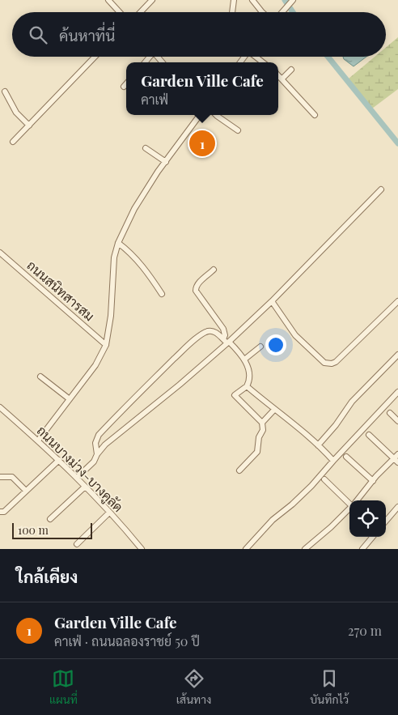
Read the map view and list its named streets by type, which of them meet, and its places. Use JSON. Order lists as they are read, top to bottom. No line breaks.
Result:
{"streets":{"street":["ถนนสนิทสารสม","ถนนบางม่วง-บางคูลัด"]},"scale_bar":"100 m","page":{"search":"ค้นหาที่นี่","popup":["Garden Ville Cafe","คาเฟ่"],"pins":"1","scale":"100 m","heading":"ใกล้เคียง","list":[{"mark":"1","name":"Garden Ville Cafe","note":"คาเฟ่ · ถนนฉลองราชย์ 50 ปี","value":"270 m"}],"nav":["แผนที่","เส้นทาง","บันทึกไว้"]}}
